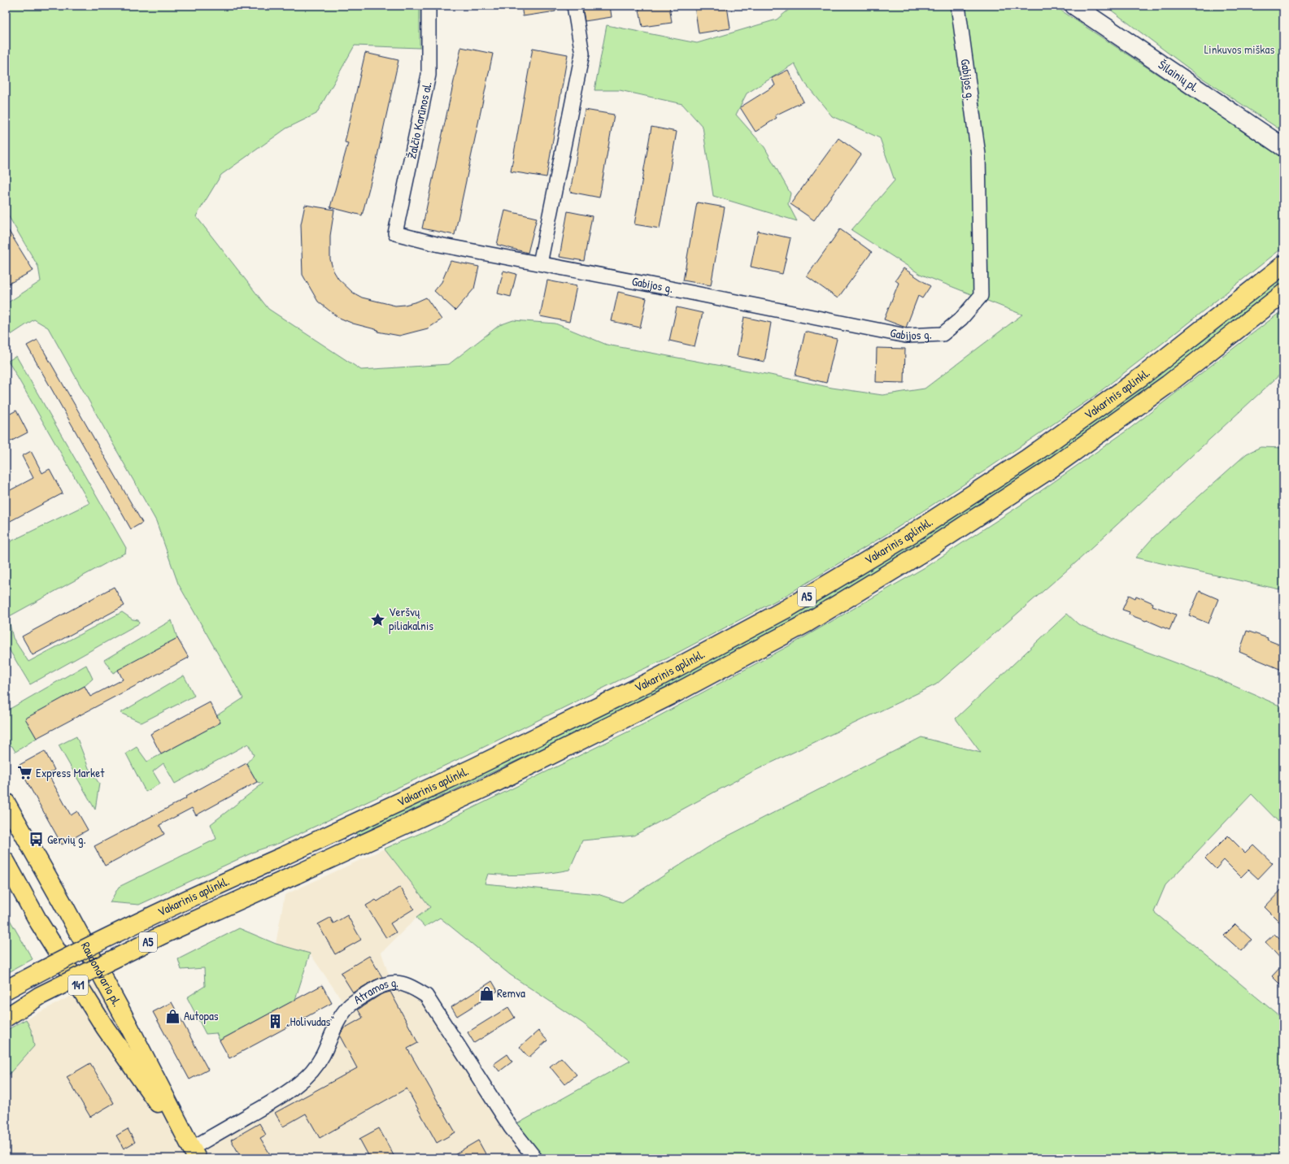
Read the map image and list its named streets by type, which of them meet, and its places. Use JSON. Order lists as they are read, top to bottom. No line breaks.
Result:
{"streets":{"main road":["Vakarinis aplinkl.","A5","Raudondvario pl.","141"],"street":["Šilainių pl.","Gabijos g.","Žalčio Karūnos al.","Atramos g."]},"crossings":[["Gabijos g.","Žalčio Karūnos al."],["Raudondvario pl.","Atramos g."]],"parks":["Linkuvos miškas"],"places":{"place":["Veršvų piliakalnis"],"supermarket":["Express Market"],"bus stop":["Gervių g."],"shop":["Remva","Autopas"],"building":["„Holivudas“"]}}
